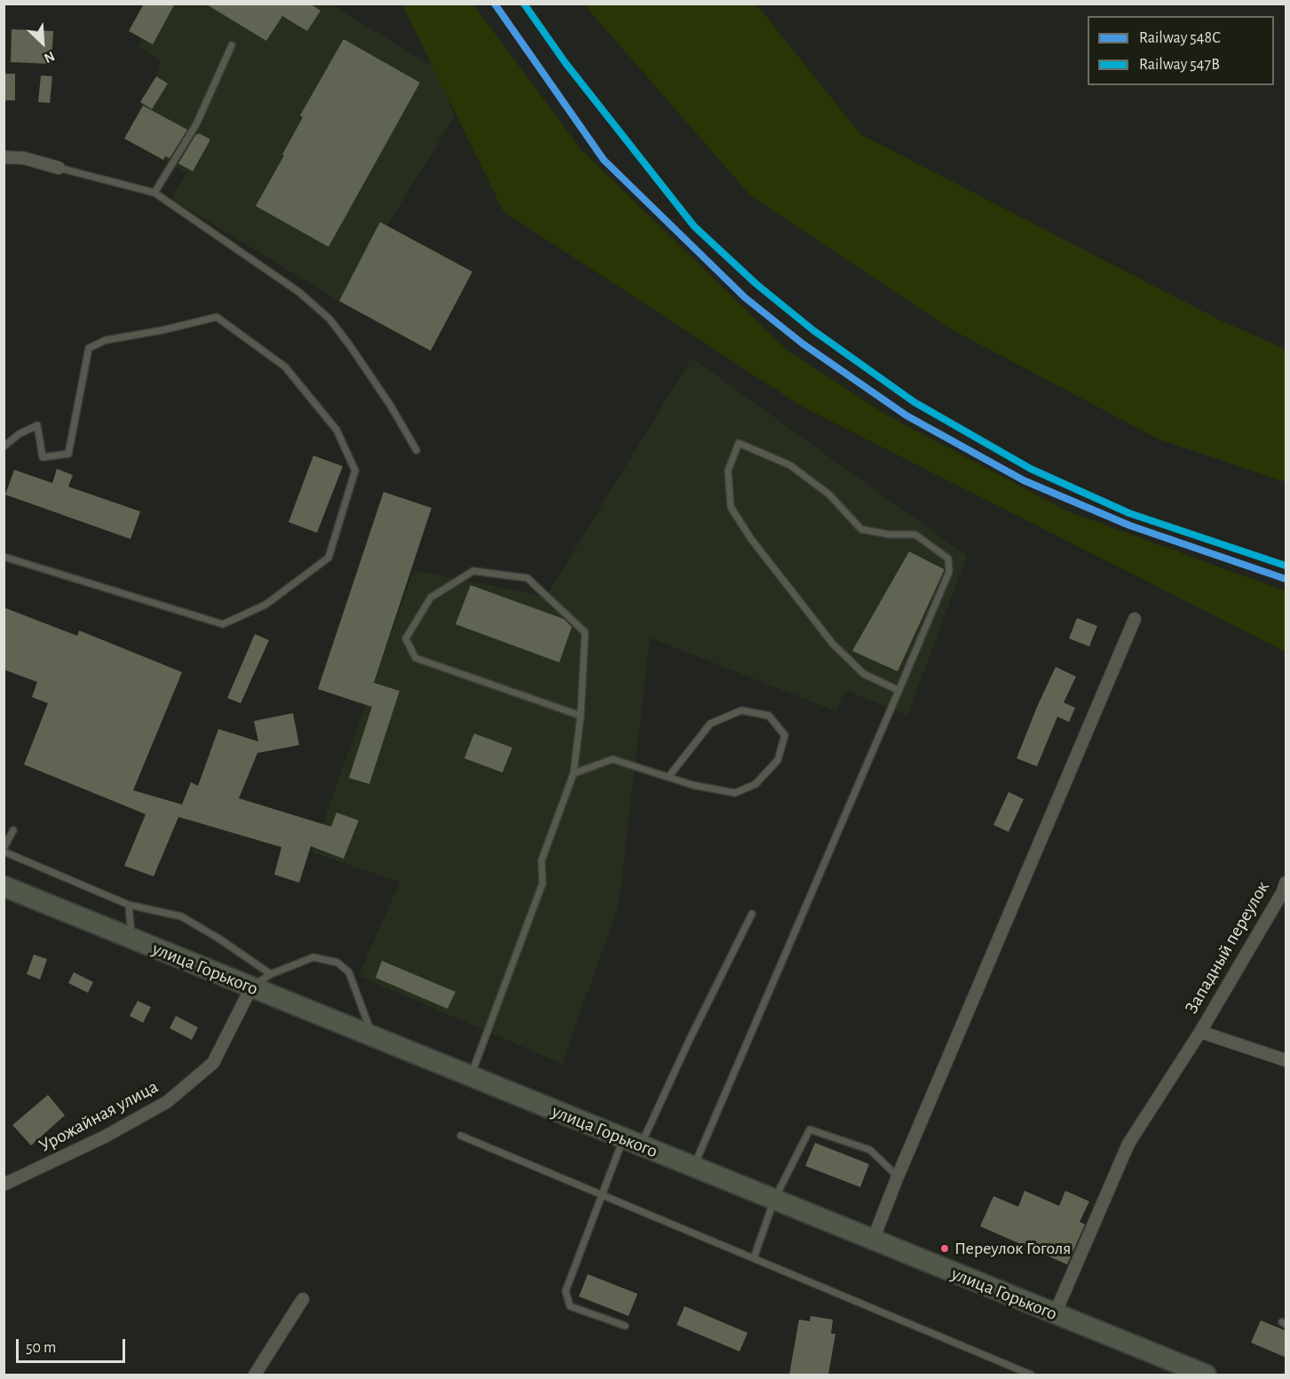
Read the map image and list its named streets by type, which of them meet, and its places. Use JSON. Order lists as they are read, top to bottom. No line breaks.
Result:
{"streets":{"main road":["улица Горького"],"street":["Западный переулок","Урожайная улица"]},"crossings":[["Западный переулок","улица Горького"],["улица Горького","Урожайная улица"]],"places":["Переулок Гоголя"],"lines":["rail line 548С","rail line 547В"],"legend":["Railway 548С","Railway 547В"],"scale_bar":"50 m","north":"bottom right"}
